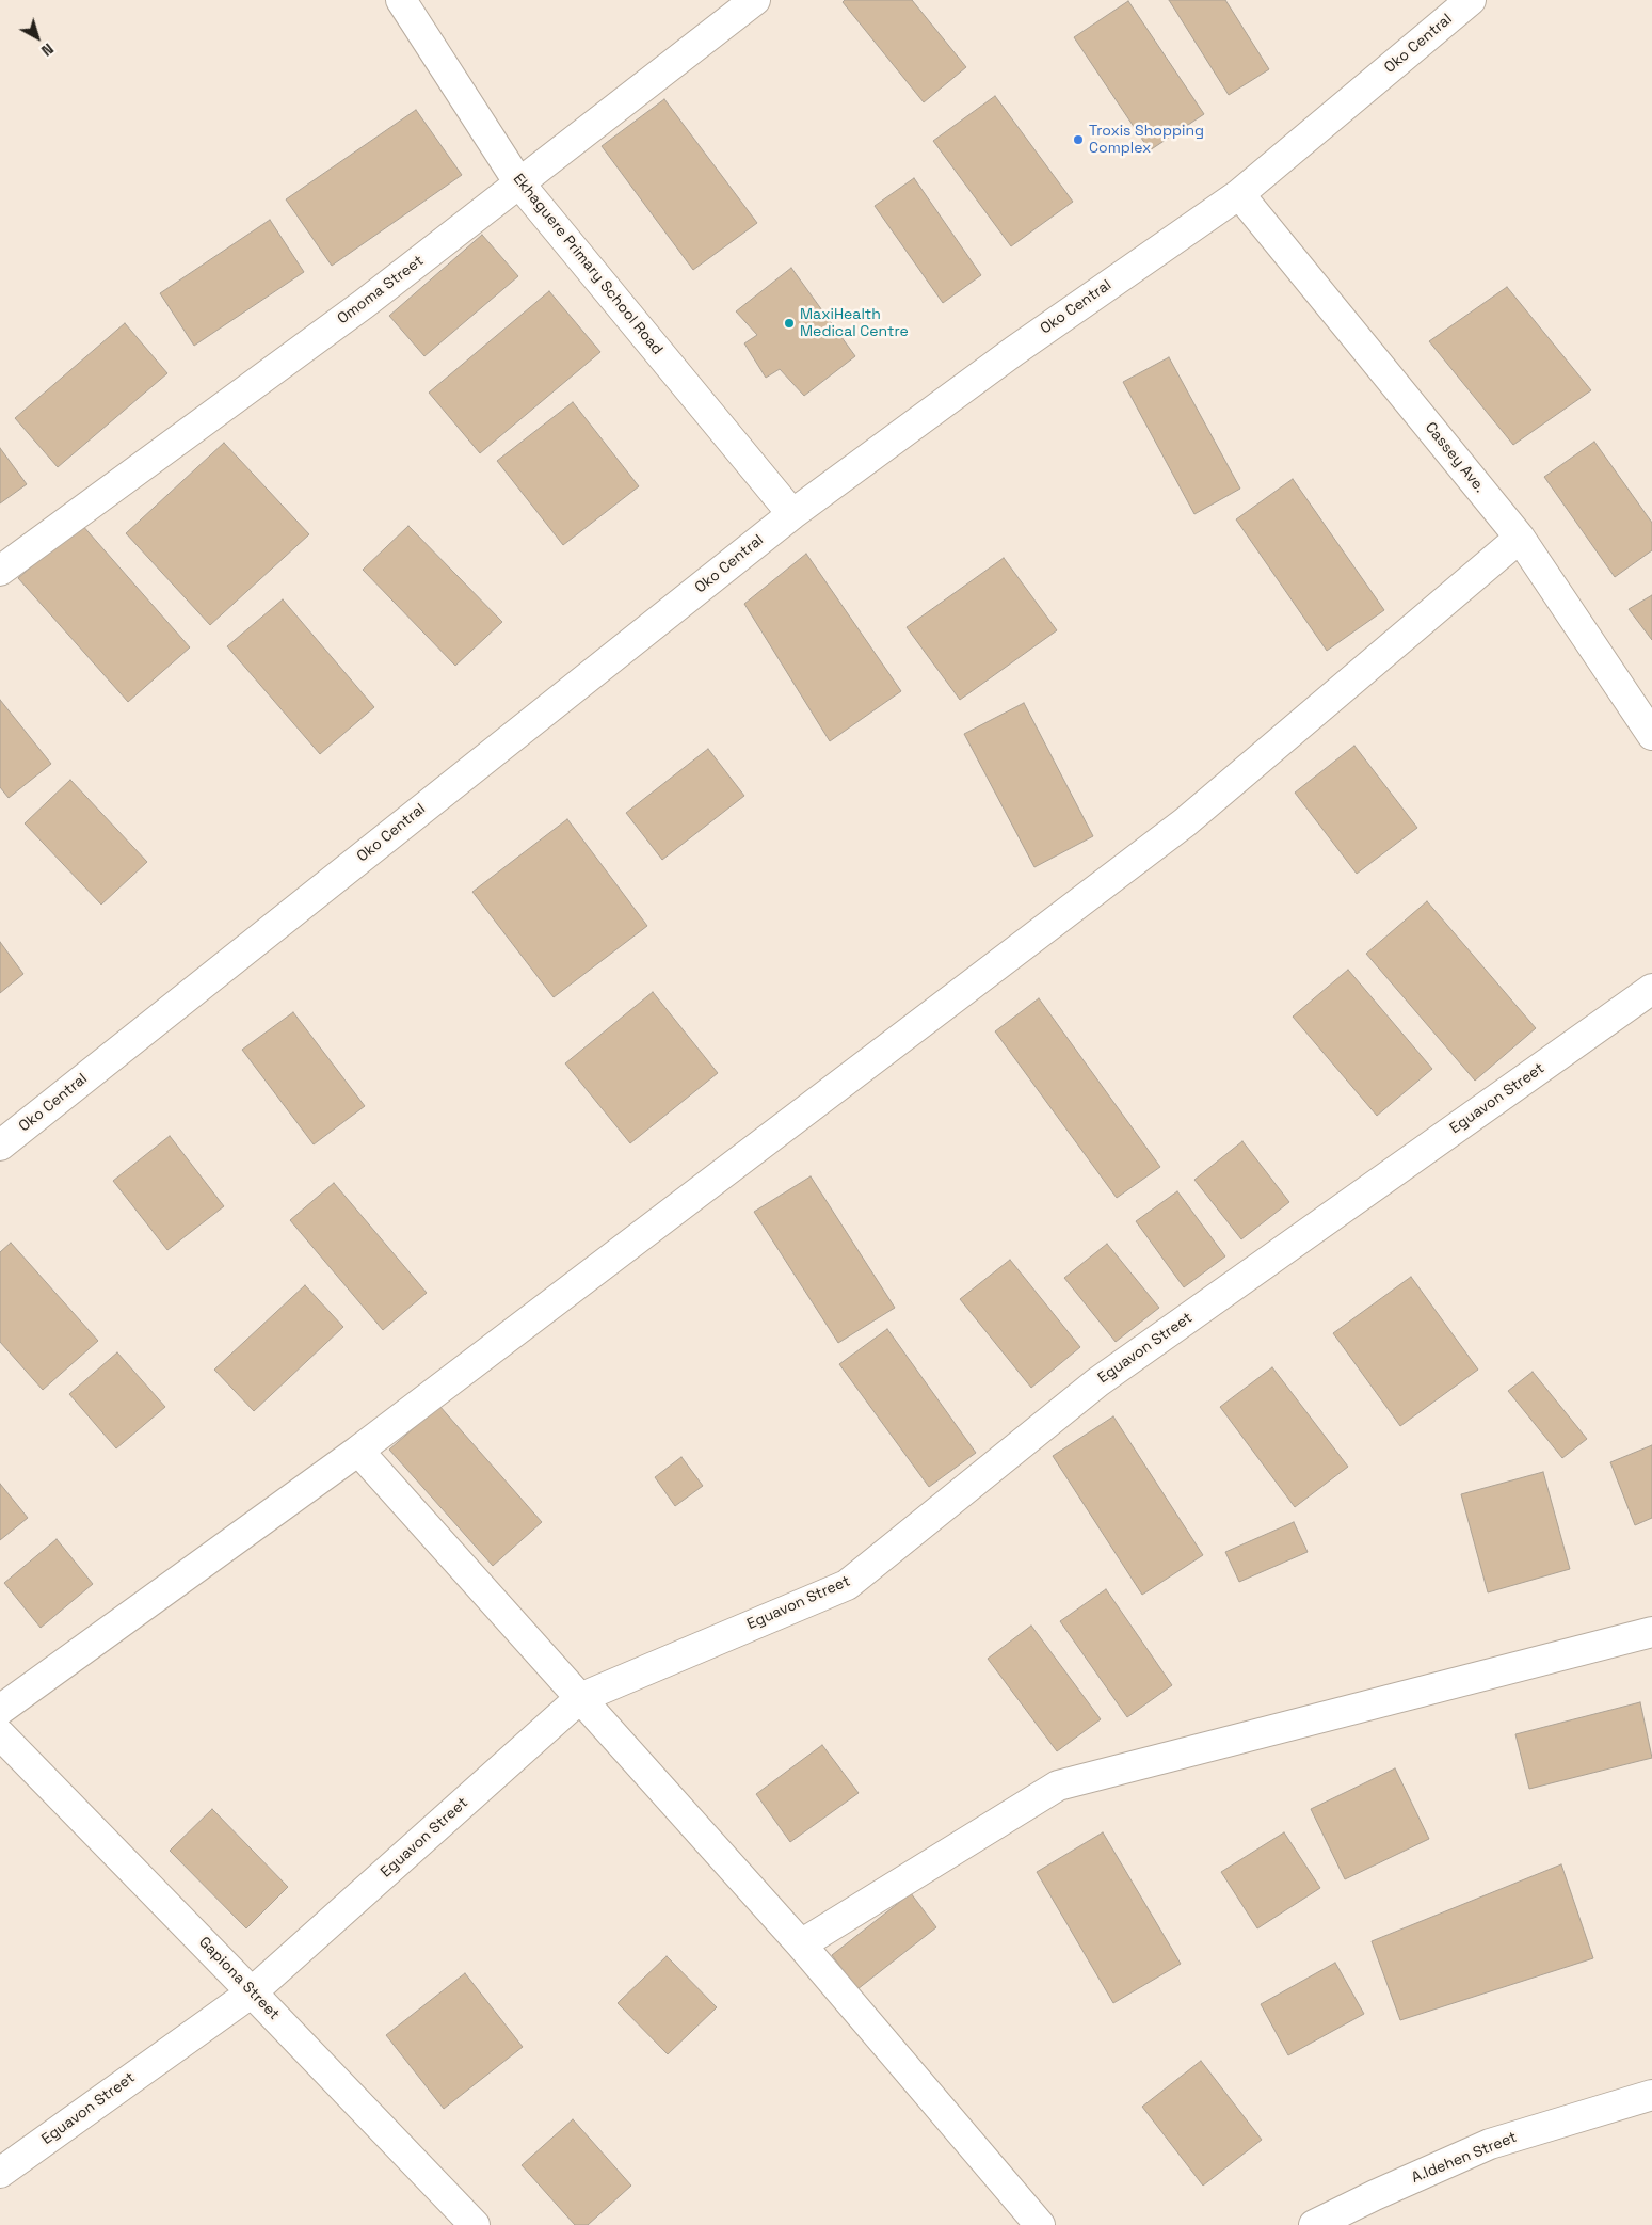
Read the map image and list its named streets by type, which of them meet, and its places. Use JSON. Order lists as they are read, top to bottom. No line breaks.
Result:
{"streets":{"street":["Oko Central","Ekhaguere Primary School Road","Omoma Street","Cassey Ave.","Eguavon Street","Gapiona Street","A.Idehen Street"]},"crossings":[["Oko Central","Ekhaguere Primary School Road"],["Oko Central","Cassey Ave."],["Ekhaguere Primary School Road","Omoma Street"],["Eguavon Street","Gapiona Street"]],"places":["Troxis Shopping Complex","MaxiHealth Medical Centre"],"north":"bottom right"}
